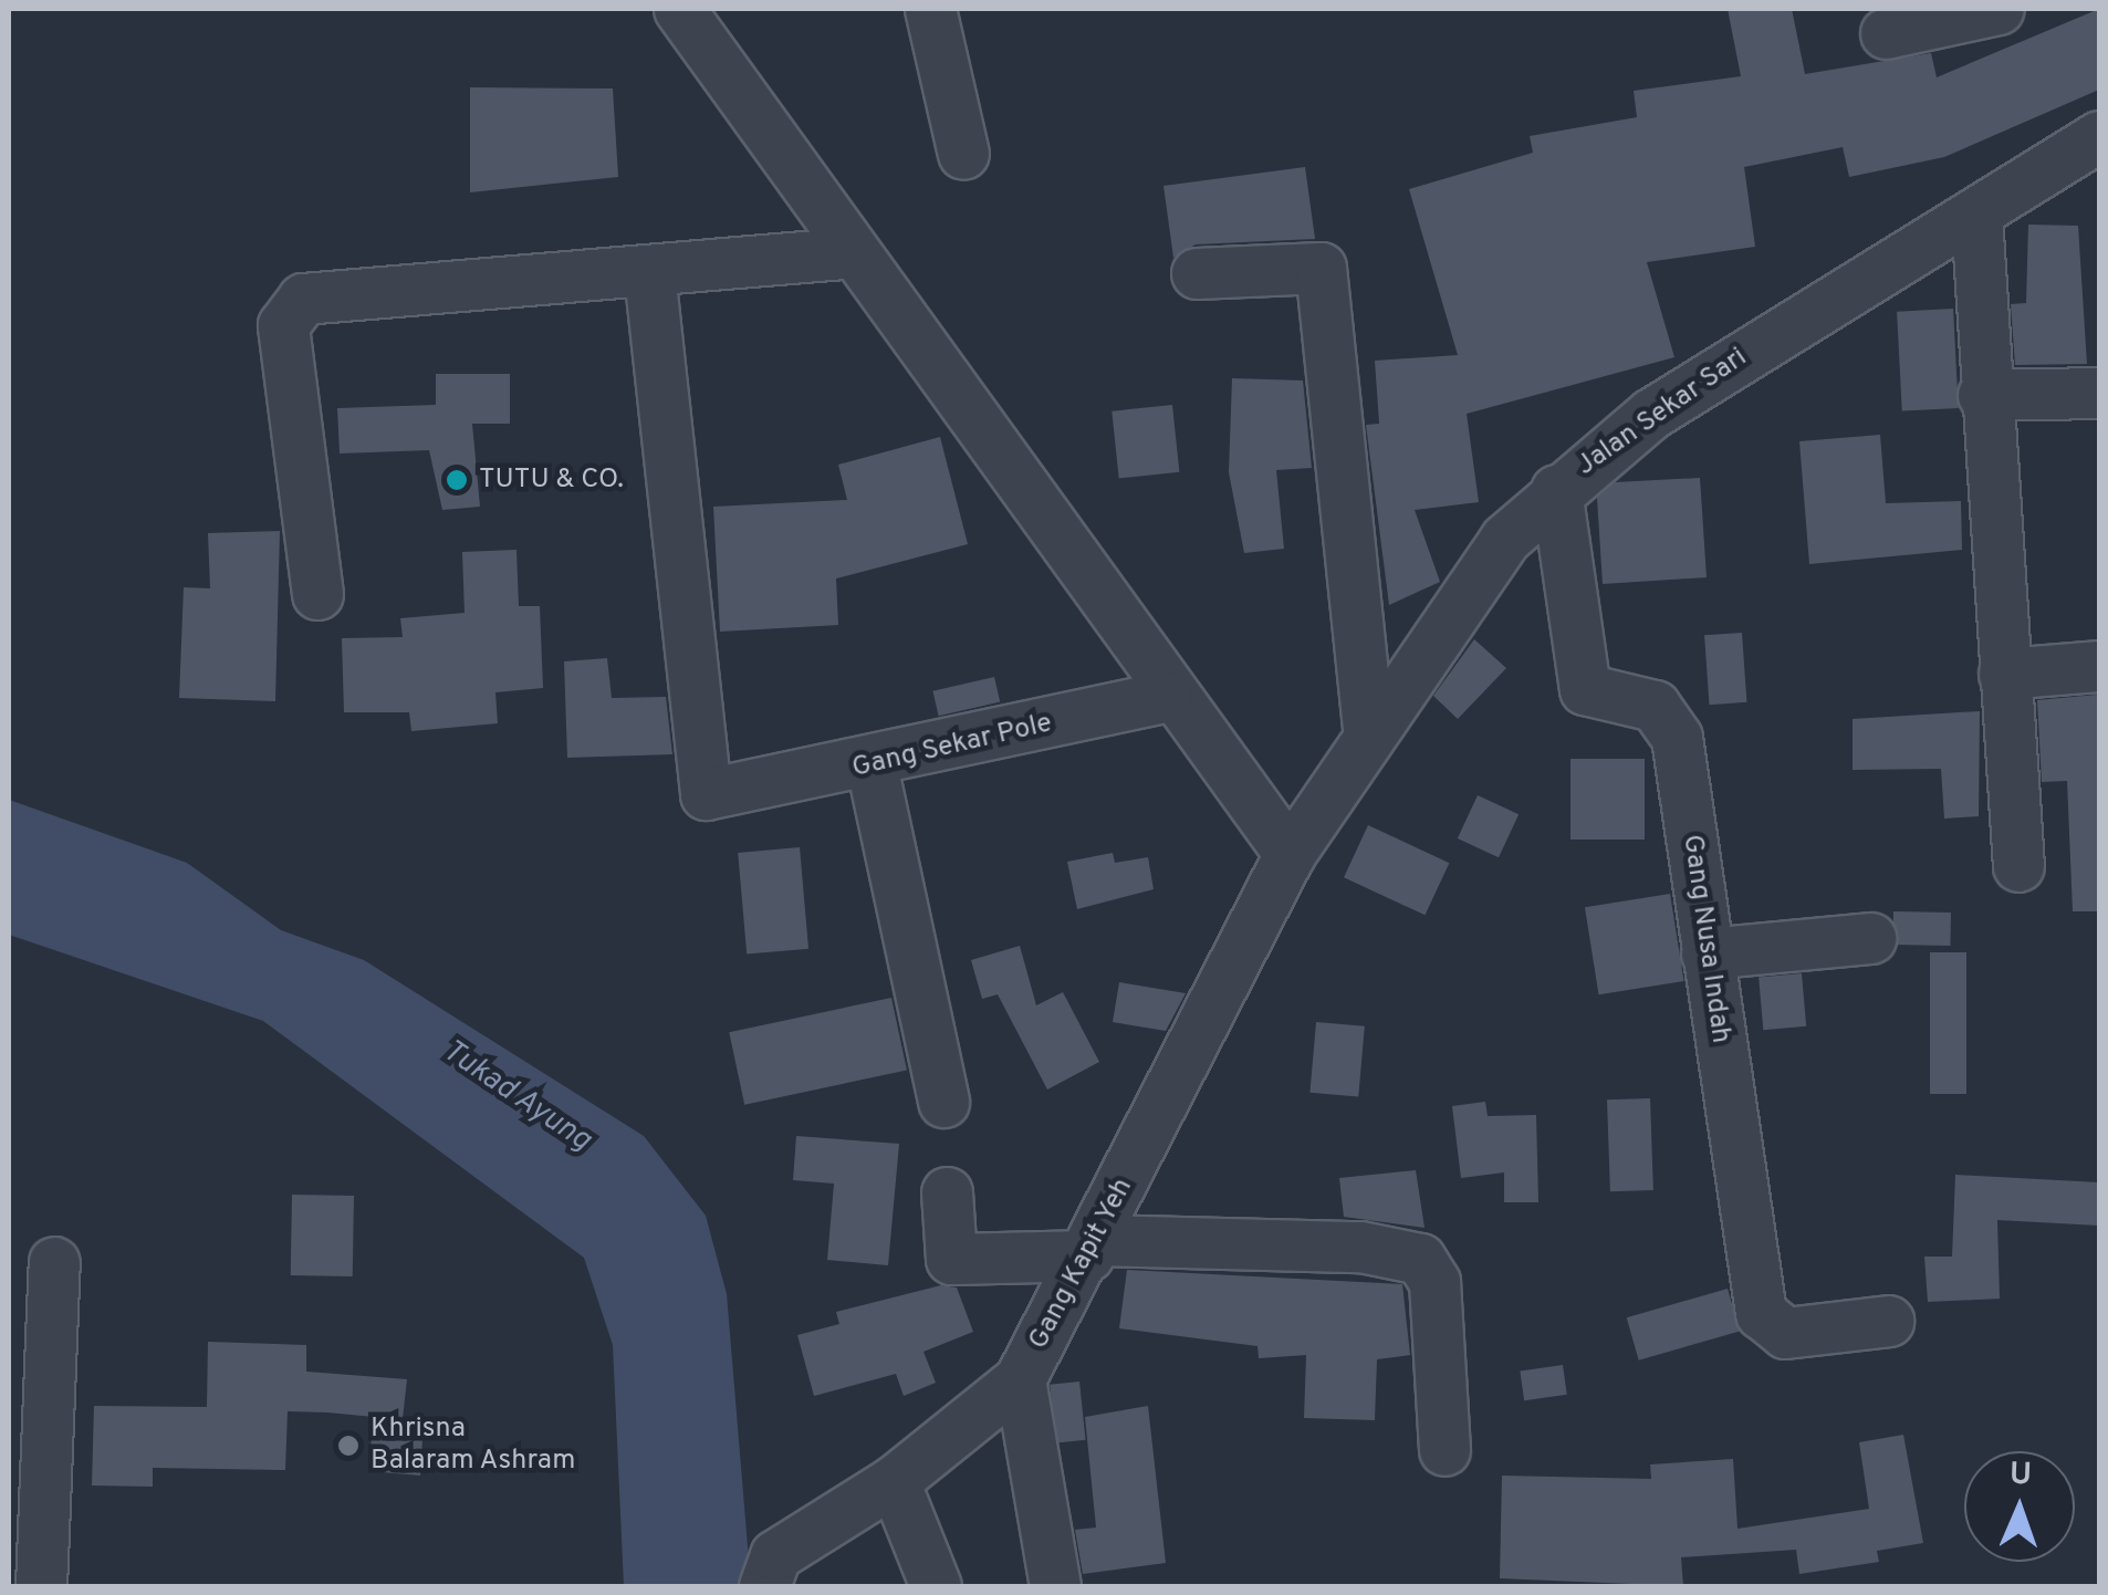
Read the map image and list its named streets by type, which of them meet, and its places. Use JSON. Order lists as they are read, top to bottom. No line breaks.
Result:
{"streets":{"street":["Jalan Sekar Sari","Gang Sekar Pole","Gang Nusa Indah","Gang Kapit Yeh"]},"crossings":[["Jalan Sekar Sari","Gang Nusa Indah"],["Jalan Sekar Sari","Gang Kapit Yeh"]],"water":["Tukad Ayung"],"places":["TUTU & CO.","Khrisna Balaram Ashram"],"north":"top"}
